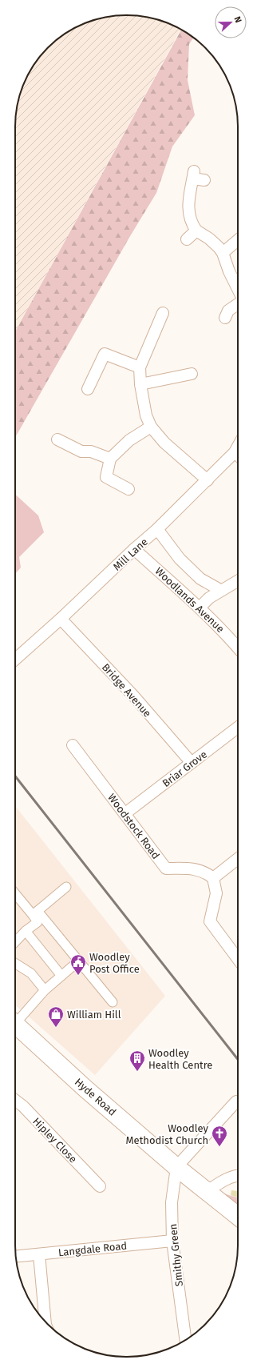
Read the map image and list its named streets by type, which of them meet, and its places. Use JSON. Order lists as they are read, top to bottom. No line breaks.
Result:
{"streets":{"main road":["Hyde Road"],"street":["Mill Lane","Woodlands Avenue","Bridge Avenue","Briar Grove","Woodstock Road","Hipley Close","Langdale Road","Smithy Green"]},"crossings":[["Mill Lane","Woodlands Avenue"],["Mill Lane","Bridge Avenue"],["Bridge Avenue","Briar Grove"],["Briar Grove","Woodstock Road"],["Hyde Road","Smithy Green"],["Langdale Road","Smithy Green"]],"places":{"public building":["Woodley Post Office"],"shop":["William Hill"],"building":["Woodley Health Centre"],"church":["Woodley Methodist Church"]},"north":"right"}
